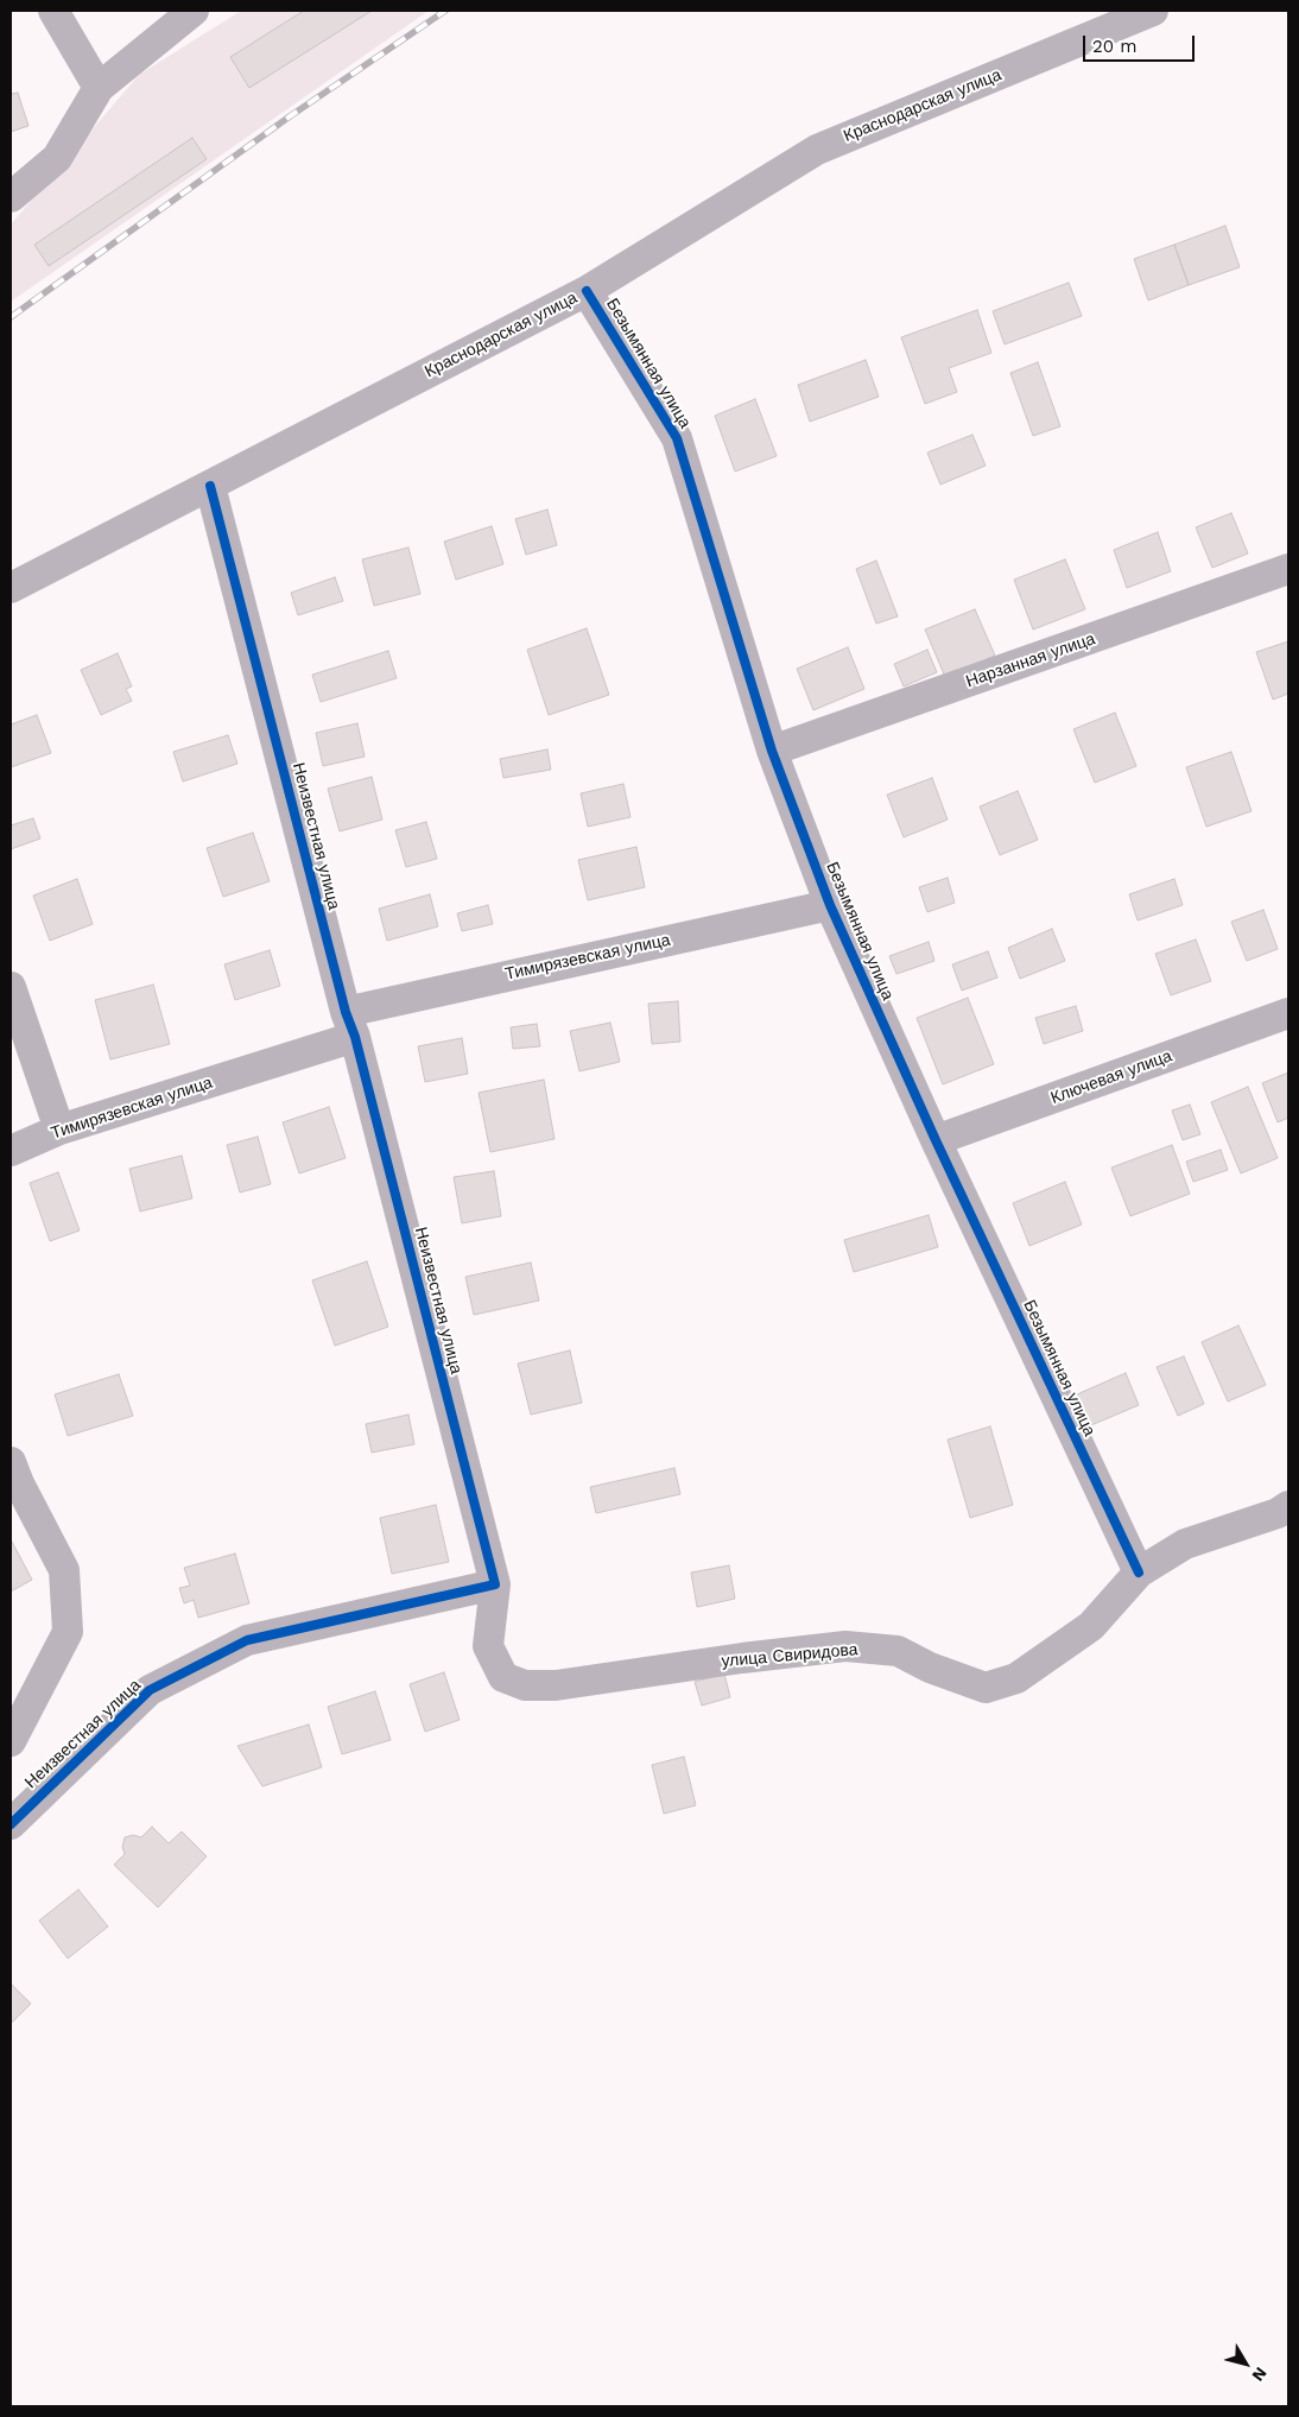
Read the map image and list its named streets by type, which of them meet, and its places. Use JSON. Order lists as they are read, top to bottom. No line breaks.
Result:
{"streets":{"street":["Краснодарская улица","Безымянная улица","Нарзанная улица","Неизвестная улица","Тимирязевская улица","Ключевая улица","улица Свиридова"]},"crossings":[["Краснодарская улица","Безымянная улица"],["Краснодарская улица","Неизвестная улица"],["Безымянная улица","Нарзанная улица"],["Безымянная улица","Тимирязевская улица"],["Безымянная улица","Ключевая улица"],["Безымянная улица","улица Свиридова"],["Неизвестная улица","Тимирязевская улица"],["Неизвестная улица","улица Свиридова"]],"scale_bar":"20 m","north":"bottom right"}
